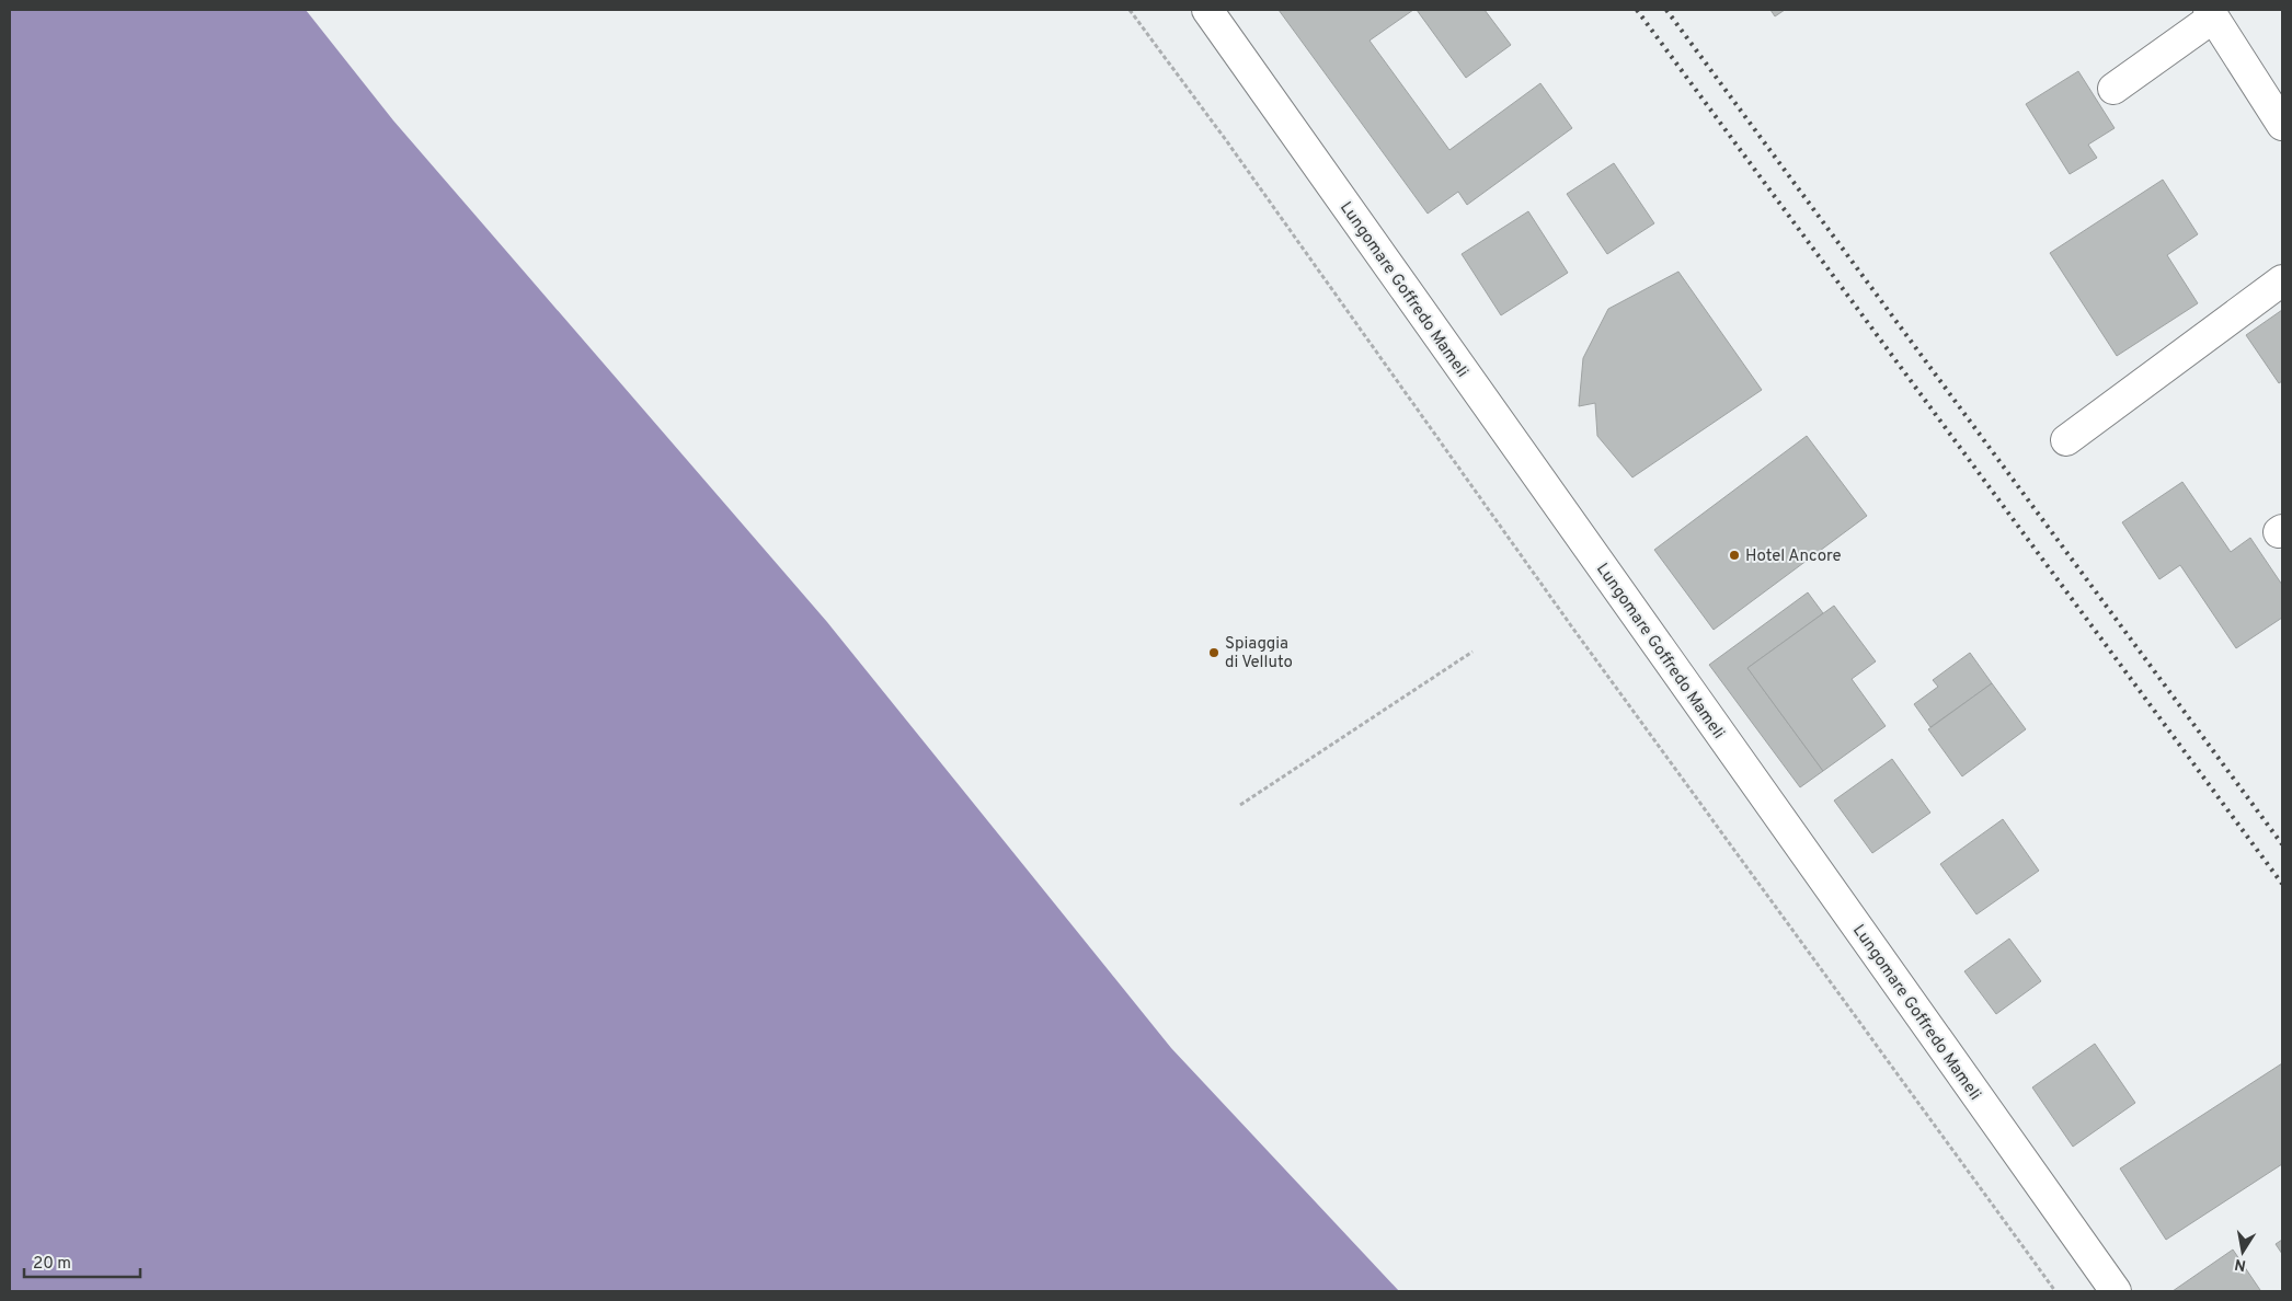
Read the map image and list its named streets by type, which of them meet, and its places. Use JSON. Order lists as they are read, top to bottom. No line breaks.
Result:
{"streets":{"street":["Lungomare Goffredo Mameli"]},"places":["Hotel Ancore","Spiaggia di Velluto"],"scale_bar":"20 m","north":"bottom"}
